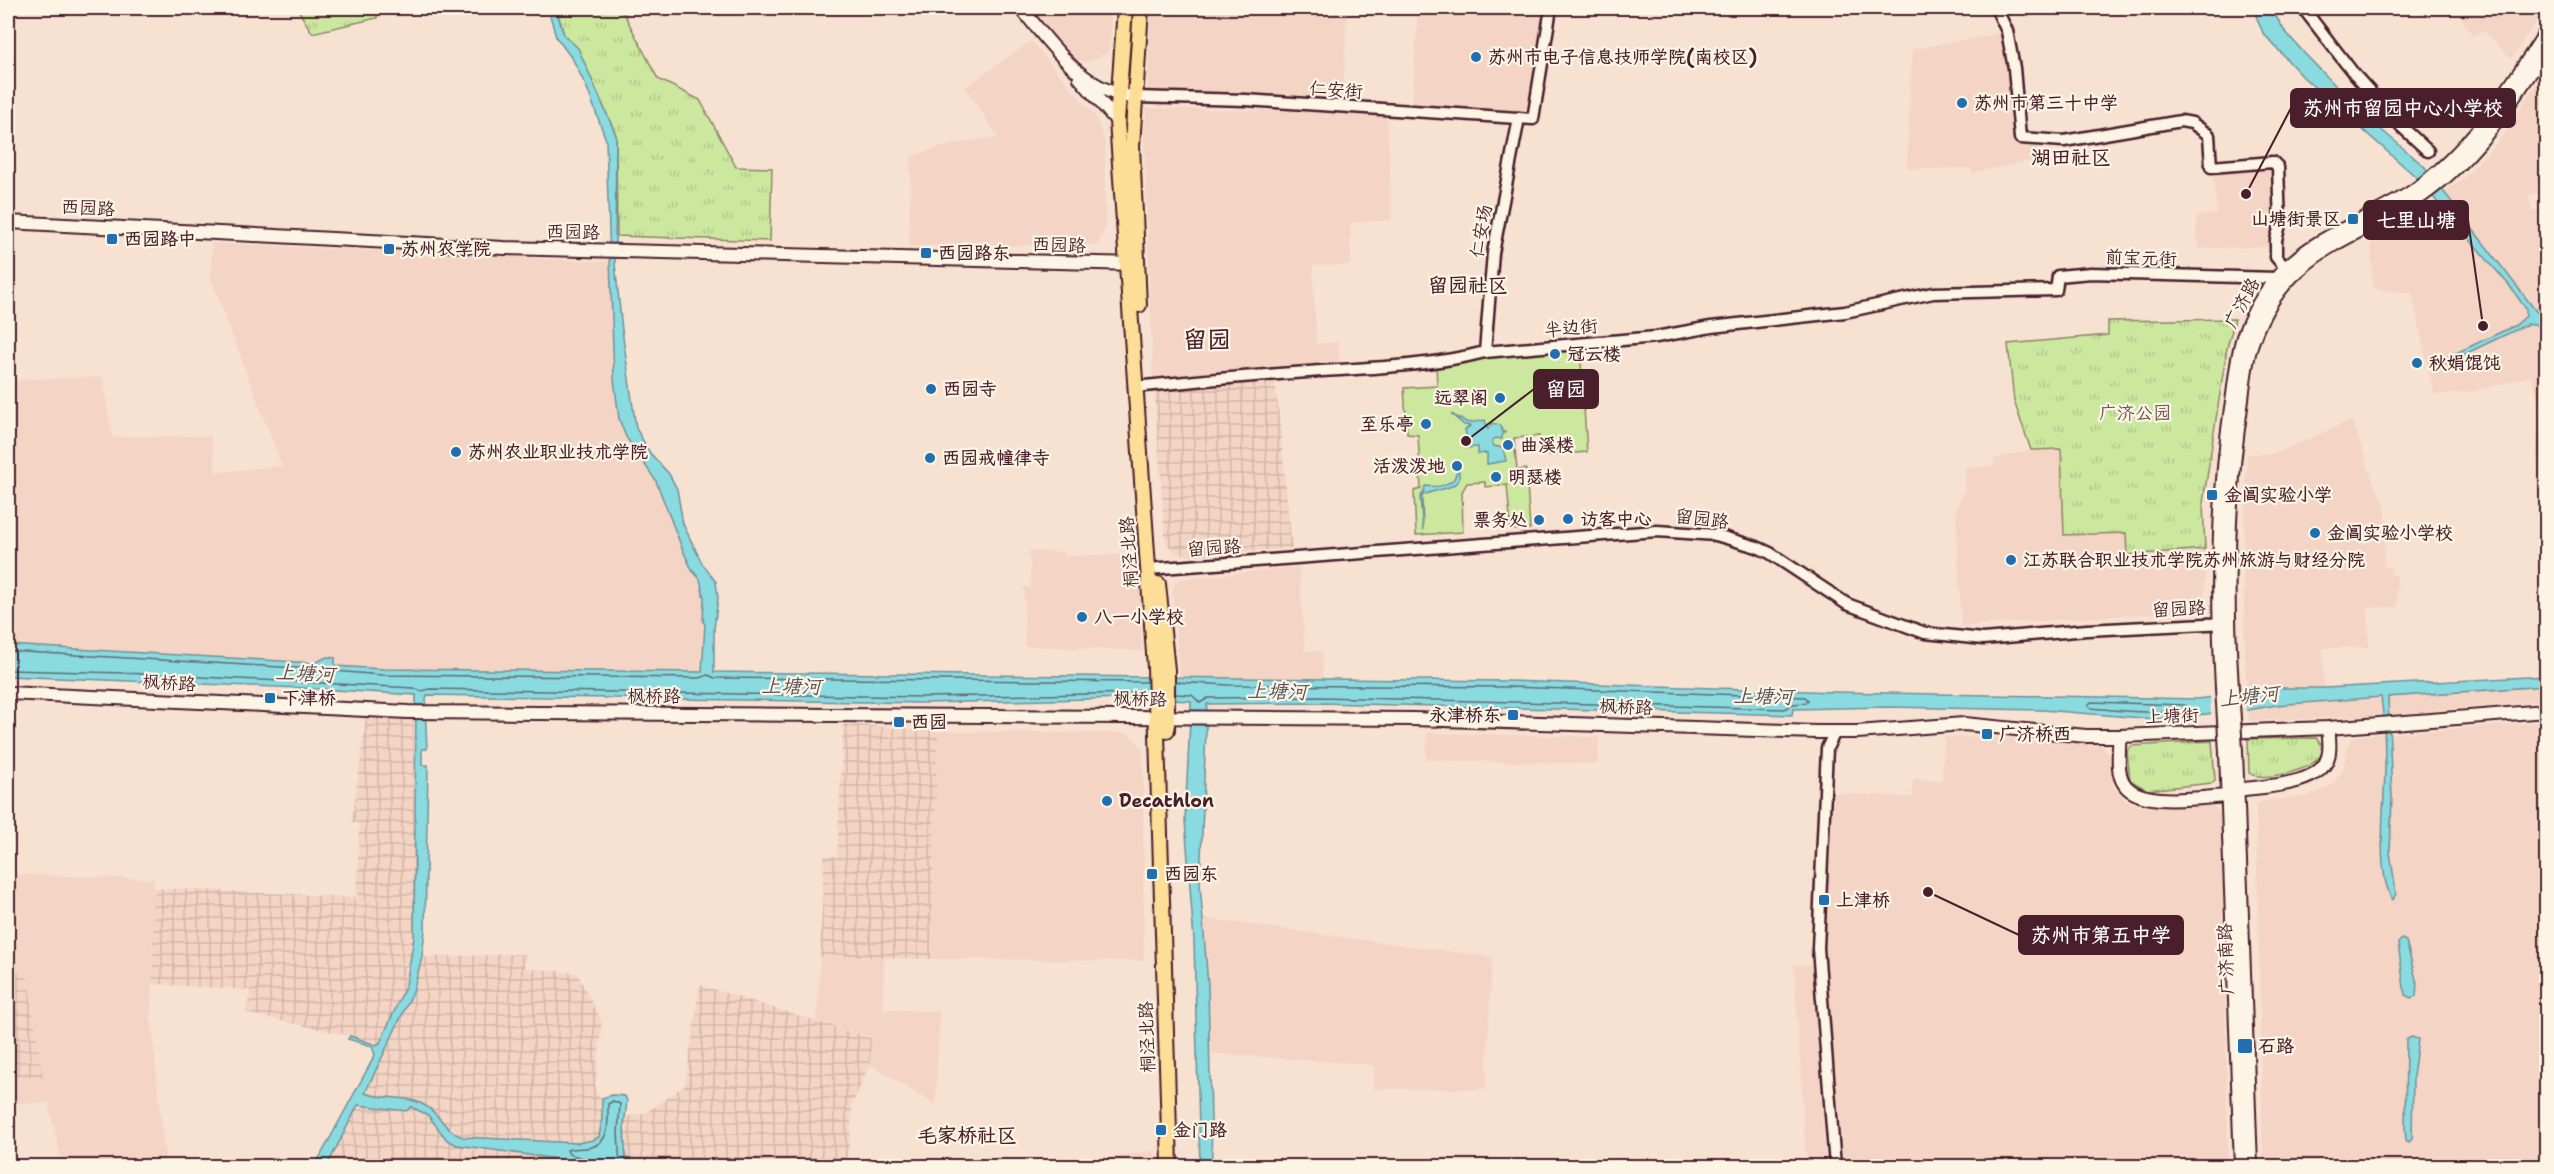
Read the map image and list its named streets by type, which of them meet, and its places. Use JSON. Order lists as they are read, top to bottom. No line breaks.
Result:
{"streets":{"main road":["西园路","广济路","桐泾北路","枫桥路","上塘街","广济南路"],"street":["仁安街","仁安场","前宝元街","半边街","留园路"]},"crossings":[["仁安街","仁安场"],["仁安街","桐泾北路"],["西园路","桐泾北路"],["仁安场","半边街"],["前宝元街","广济路"],["前宝元街","半边街"],["广济路","留园路"],["广济路","广济南路"],["半边街","桐泾北路"],["留园路","桐泾北路"],["桐泾北路","枫桥路"],["枫桥路","上塘街"]],"districts":["湖田社区","留园社区","留园","毛家桥社区"],"water":["上塘河"],"parks":["广济公园"],"places":{"other":["苏州市电子信息技师学院(南校区)","苏州市第三十中学","苏州市留园中心小学校","七里山塘","冠云楼","秋娟馄饨","西园寺","远翠阁","至乐亭","留园","曲溪楼","苏州农业职业技术学院","西园戒幢律寺","活泼泼地","明瑟楼","访客中心","票务处","金阊实验小学校","江苏联合职业技术学院苏州旅游与财经分院","八一小学校","Decathlon","苏州市第五中学"],"transit":["山塘街景区","西园路中","苏州农学院","西园路东","金阊实验小学","下津桥","永津桥东","西园","广济桥西","西园东","上津桥","石路","金门路"]}}
